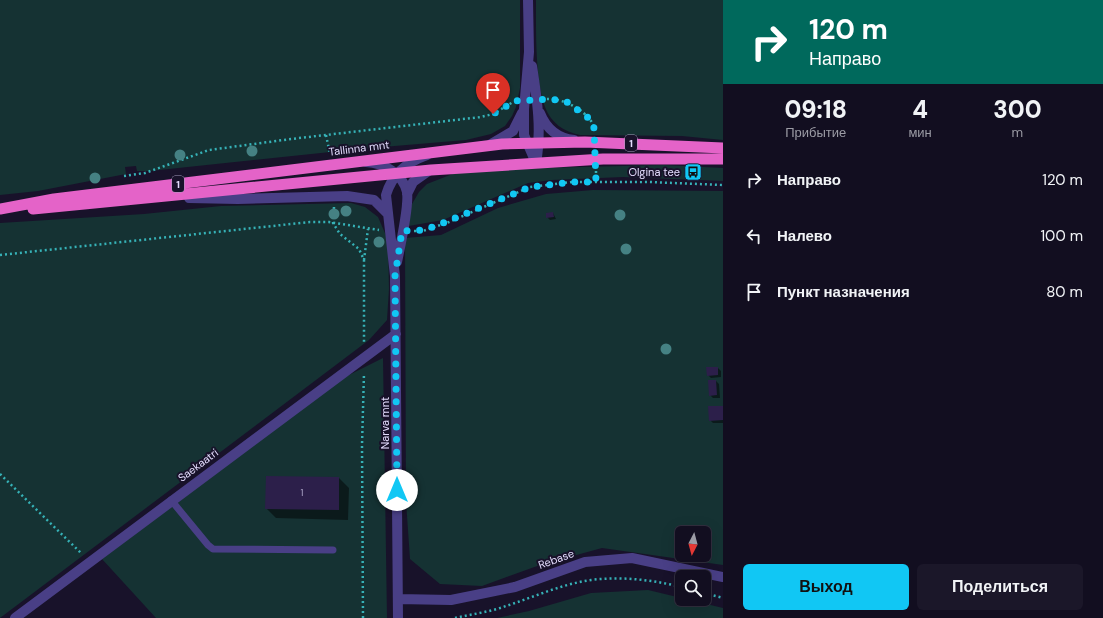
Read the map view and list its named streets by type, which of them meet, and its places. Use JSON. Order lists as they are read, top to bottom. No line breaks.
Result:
{"streets":{"highway":["1","Tallinna mnt"],"street":["Narva mnt","Saekaatri","Rebase"]},"crossings":[["Tallinna mnt","Narva mnt"],["Narva mnt","Saekaatri"],["Narva mnt","Rebase"]],"places":{"bus stop":["Olgina tee"]},"house_numbers":["1"],"north":"bottom","page":{"turn":["120 m","Направо"],"eta":["09:18","Прибытие","4","мин","300","m"],"list":[{"name":"Направо","value":"120 m"},{"name":"Налево","value":"100 m"},{"name":"Пункт назначения","value":"80 m"}],"buttons":["Выход","Поделиться"]}}
